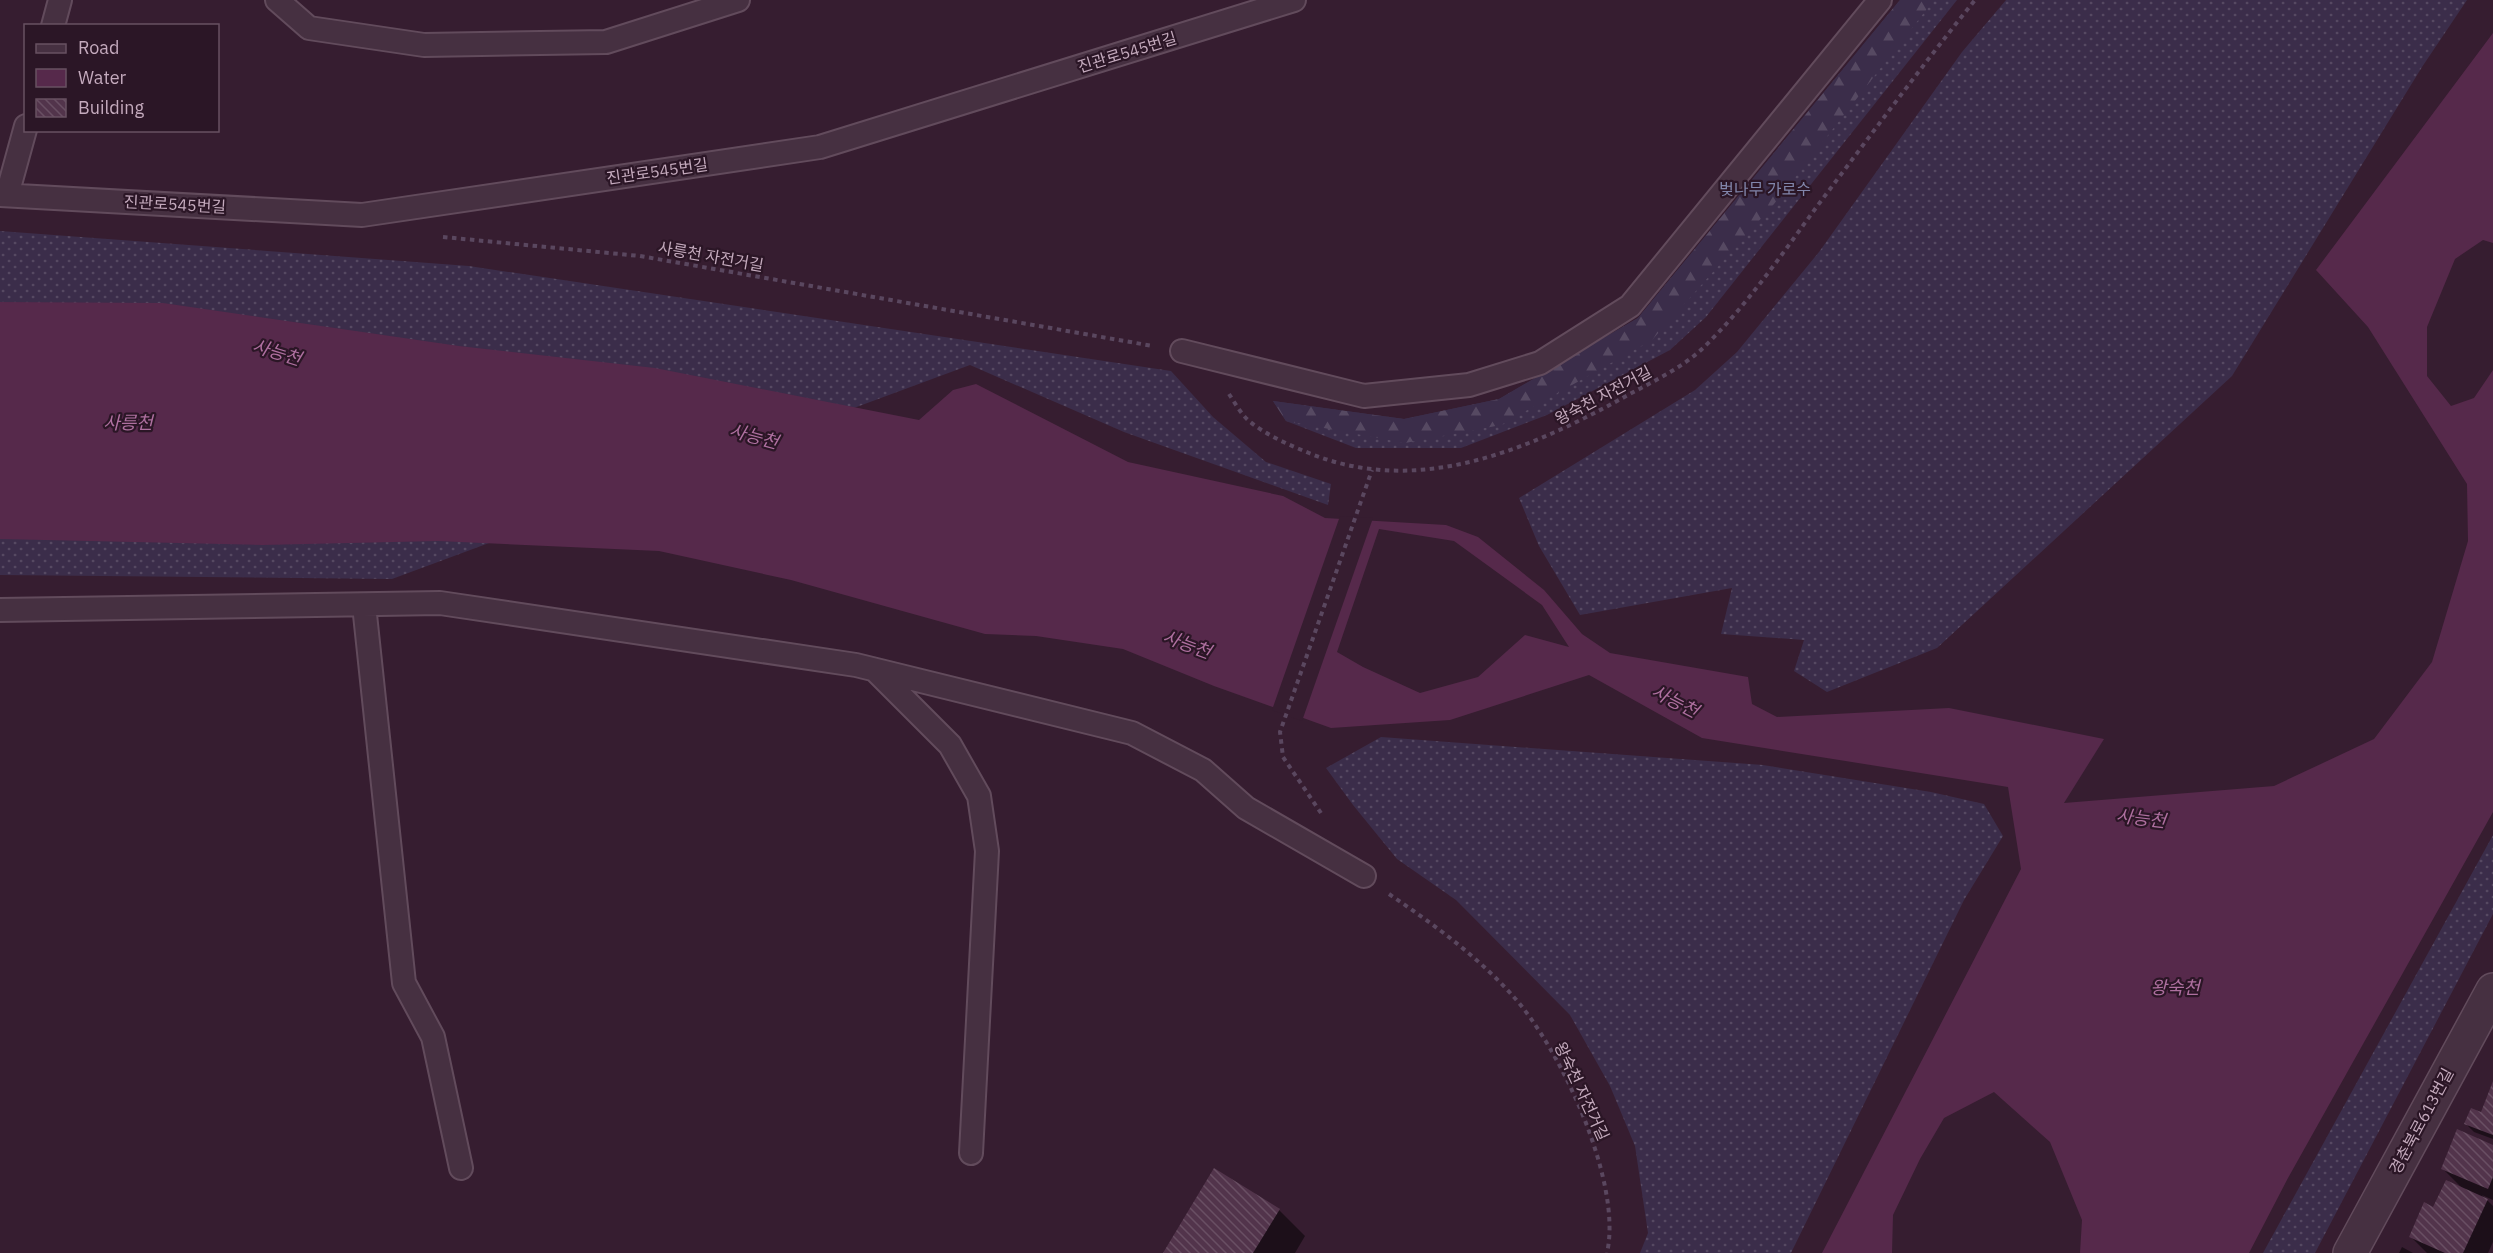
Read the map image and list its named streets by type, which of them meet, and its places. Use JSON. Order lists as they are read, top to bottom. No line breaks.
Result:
{"streets":{"street":["경춘북로613번길"],"lane":["진관로545번길"],"path":["사릉천 자전거길","왕숙천 자전거길"]},"water":["사능천","사릉천","왕숙천"],"parks":["벚나무 가로수"],"legend":["Road","Water","Building"]}
